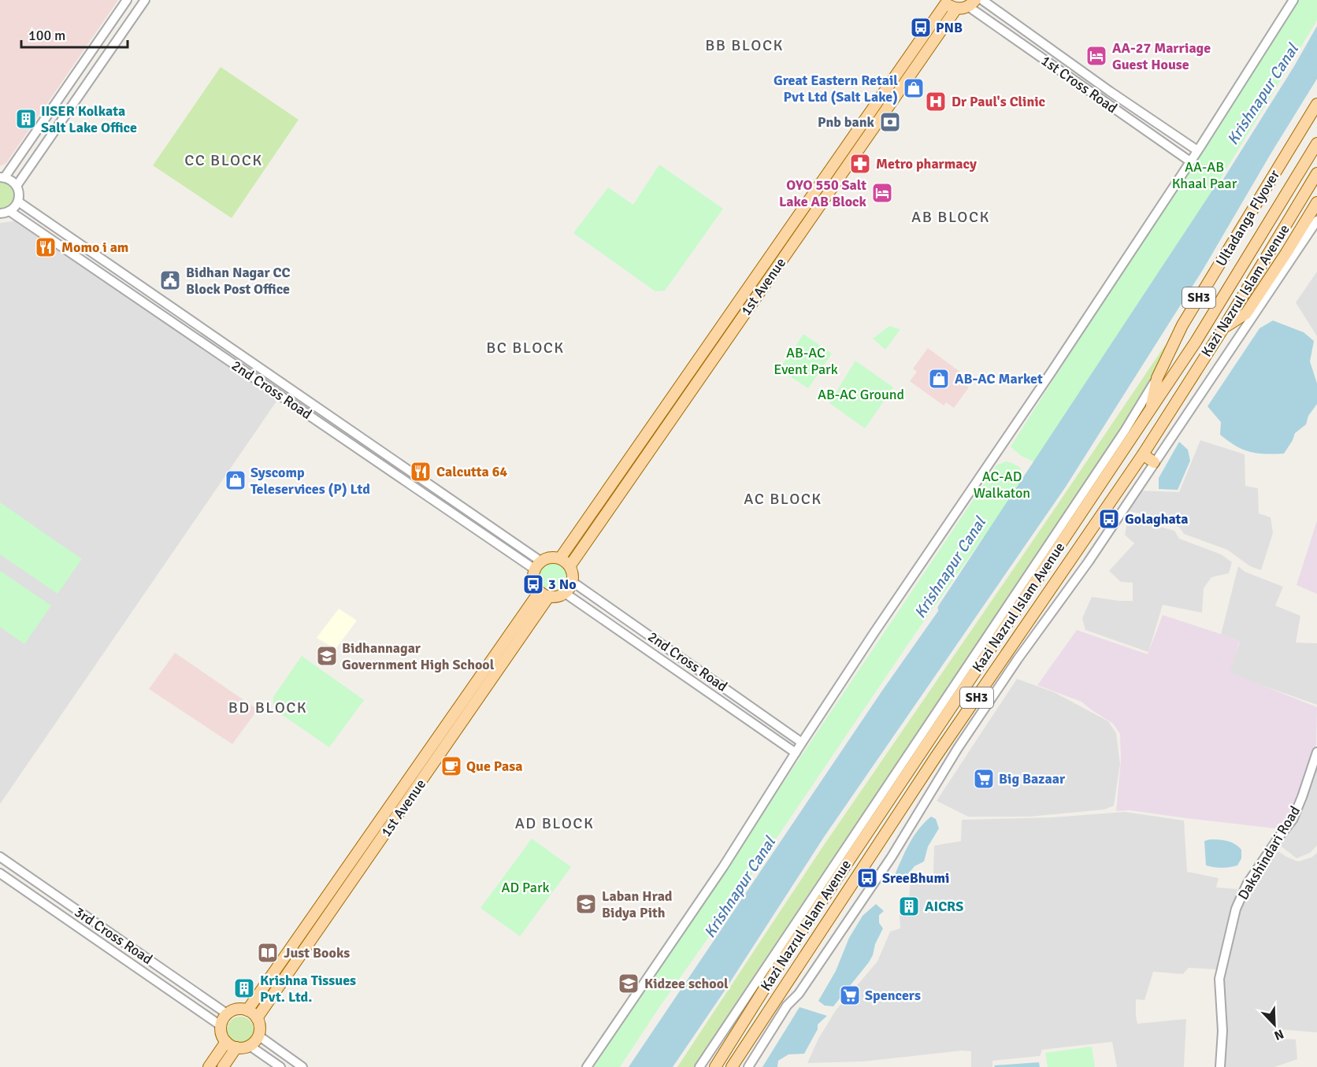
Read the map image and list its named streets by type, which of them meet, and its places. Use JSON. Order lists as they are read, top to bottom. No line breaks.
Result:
{"streets":{"main road":["Ultadanga Flyover","1st Avenue","Kazi Nazrul Islam Avenue","SH3"],"street":["1st Cross Road","2nd Cross Road","Dakshindari Road","3rd Cross Road"]},"crossings":[["Ultadanga Flyover","Kazi Nazrul Islam Avenue"],["1st Avenue","2nd Cross Road"],["1st Avenue","3rd Cross Road"],["Kazi Nazrul Islam Avenue","SH3"]],"districts":["BB BLOCK","CC BLOCK","AB BLOCK","BC BLOCK","AC BLOCK","BD BLOCK","AD BLOCK"],"water":["Krishnapur Canal"],"parks":["AA-AB Khaal Paar","AB-AC Event Park","AB-AC Ground","AC-AD Walkaton","AD Park"],"places":{"bus stop":["PNB","Golaghata","3 No","SreeBhumi"],"hotel":["AA-27 Marriage Guest House","OYO 550 Salt Lake AB Block"],"shop":["Great Eastern Retail Pvt Ltd (Salt Lake)","AB-AC Market","Syscomp Teleservices (P) Ltd"],"hospital":["Dr Paul's Clinic"],"building":["IISER Kolkata Salt Lake Office","AICRS","Krishna Tissues Pvt. Ltd."],"bank":["Pnb bank"],"pharmacy":["Metro pharmacy"],"restaurant":["Momo i am","Calcutta 64"],"public building":["Bidhan Nagar CC Block Post Office"],"school or university":["Bidhannagar Government High School","Laban Hrad Bidya Pith","Kidzee school"],"cafe":["Que Pasa"],"supermarket":["Big Bazaar","Spencers"],"library":["Just Books"]},"scale_bar":"100 m","north":"bottom right"}
